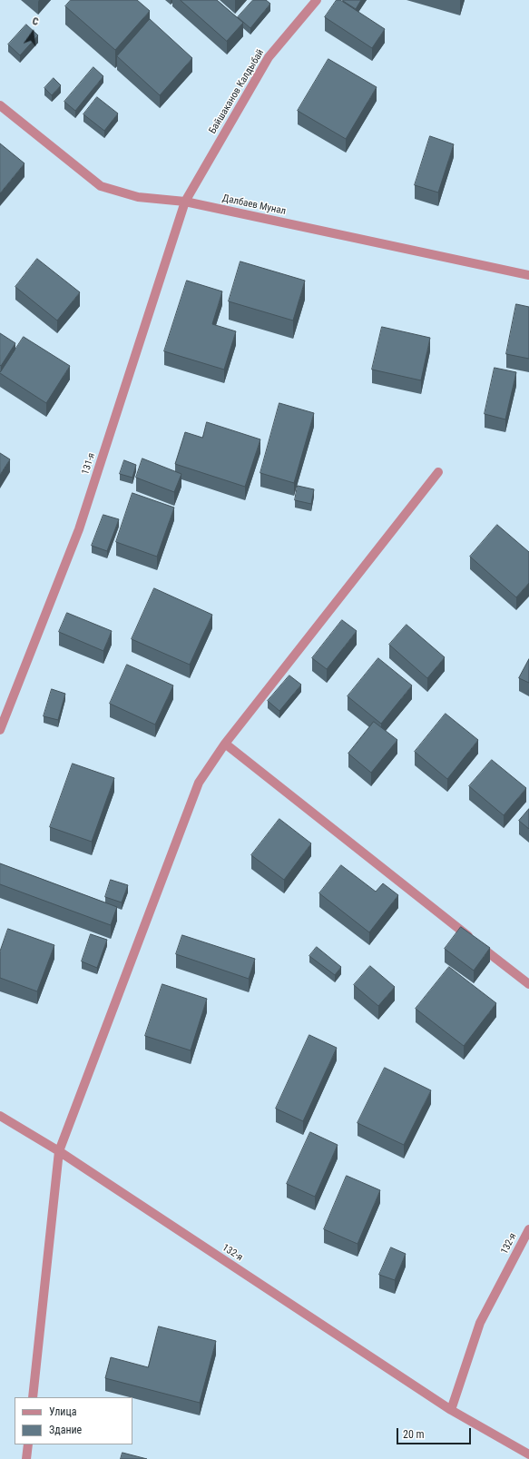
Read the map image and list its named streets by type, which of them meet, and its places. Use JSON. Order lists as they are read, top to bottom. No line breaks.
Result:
{"streets":{"street":["Байшаканов Калдыбай","Далбаев Мунал","131-я","132-я"]},"crossings":[["Байшаканов Калдыбай","Далбаев Мунал"],["Байшаканов Калдыбай","131-я"],["Далбаев Мунал","131-я"]],"legend":["Улица","Здание"],"scale_bar":"20 m","north":"top"}
